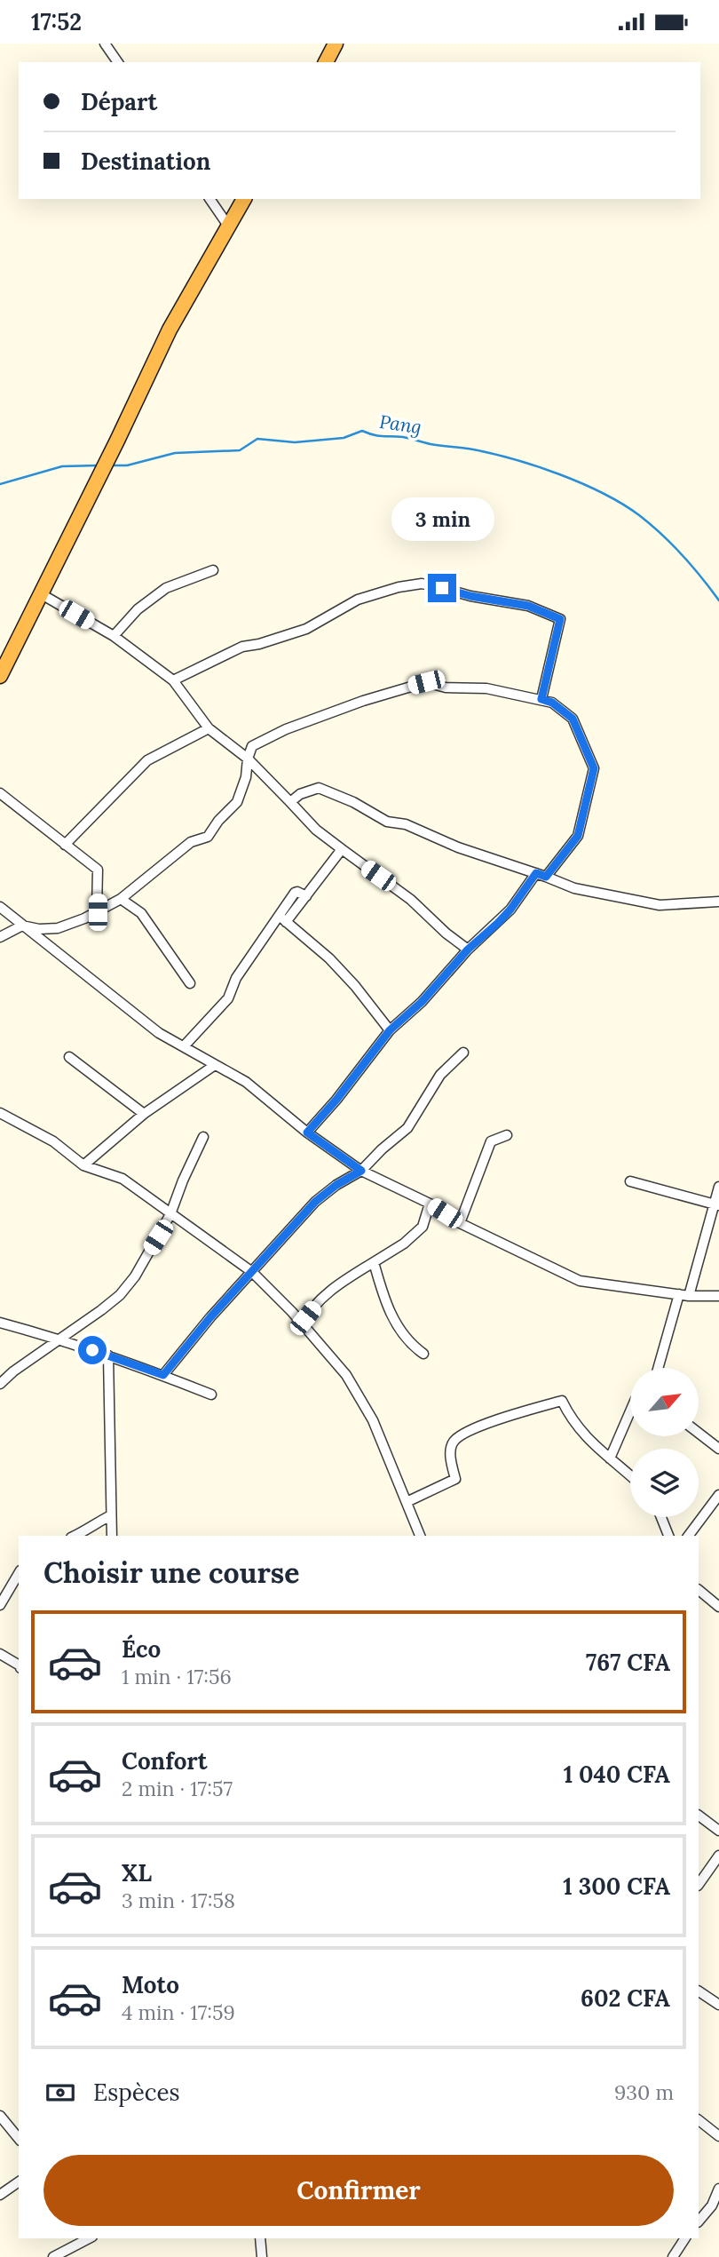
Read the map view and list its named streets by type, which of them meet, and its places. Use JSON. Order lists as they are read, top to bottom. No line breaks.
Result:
{"water":["Pang"],"north":"top right","page":{"status":"17:52","banner":["Départ","Destination"],"bubble":"3 min","heading":"Choisir une course","list":[{"name":"Éco","note":"1 min · 17:56","value":"767 CFA"},{"name":"Confort","note":"2 min · 17:57","value":"1 040 CFA"},{"name":"XL","note":"3 min · 17:58","value":"1 300 CFA"},{"name":"Moto","note":"4 min · 17:59","value":"602 CFA"}],"pay":["Espèces","930 m"],"buttons":"Confirmer"}}
